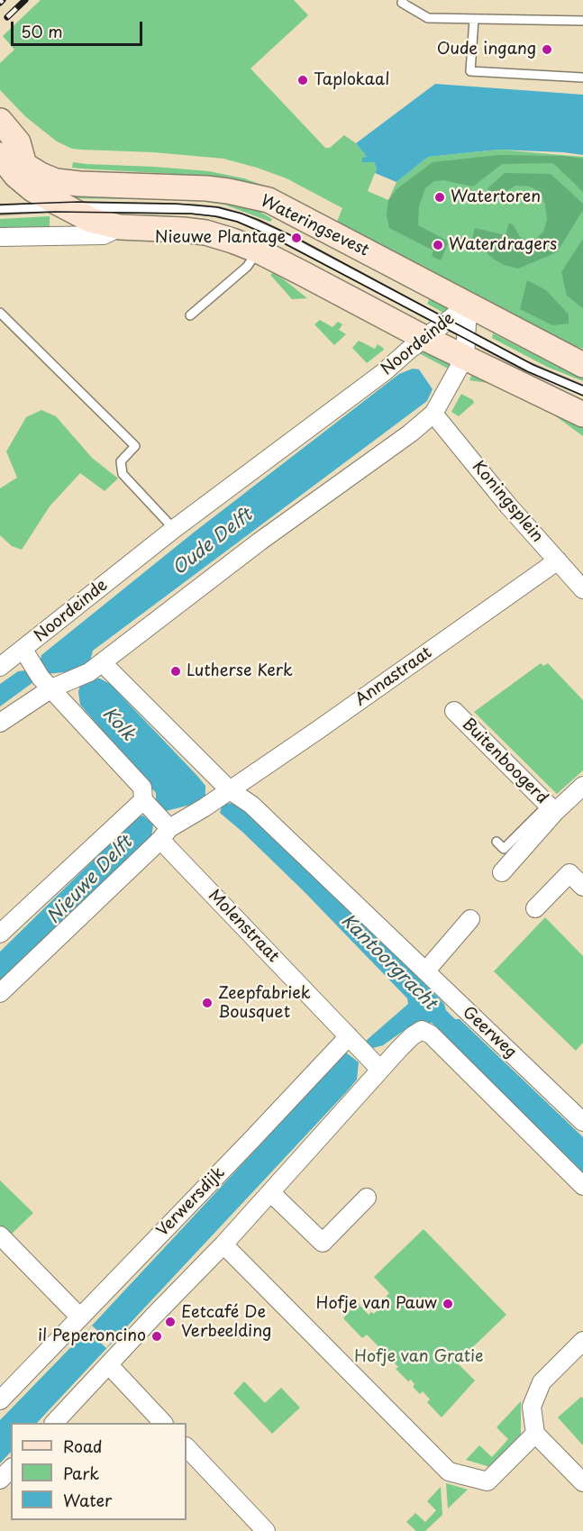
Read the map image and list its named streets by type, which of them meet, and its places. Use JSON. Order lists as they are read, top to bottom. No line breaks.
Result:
{"streets":{"main road":["Wateringsevest"],"street":["Noordeinde","Koningsplein","Annastraat","Buitenboogerd","Molenstraat","Geerweg","Verwersdijk"]},"crossings":[["Wateringsevest","Noordeinde"],["Noordeinde","Koningsplein"],["Koningsplein","Annastraat"],["Annastraat","Geerweg"],["Molenstraat","Verwersdijk"]],"water":["Oude Delft","Kolk","Nieuwe Delft","Kantoorgracht"],"parks":["Hofje van Gratie"],"places":["Oude ingang","Taplokaal","Watertoren","Nieuwe Plantage","Waterdragers","Lutherse Kerk","Zeepfabriek Bousquet","Hofje van Pauw","Eetcafé De Verbeelding","il Peperoncino"],"legend":["Road","Park","Water"],"scale_bar":"50 m"}
